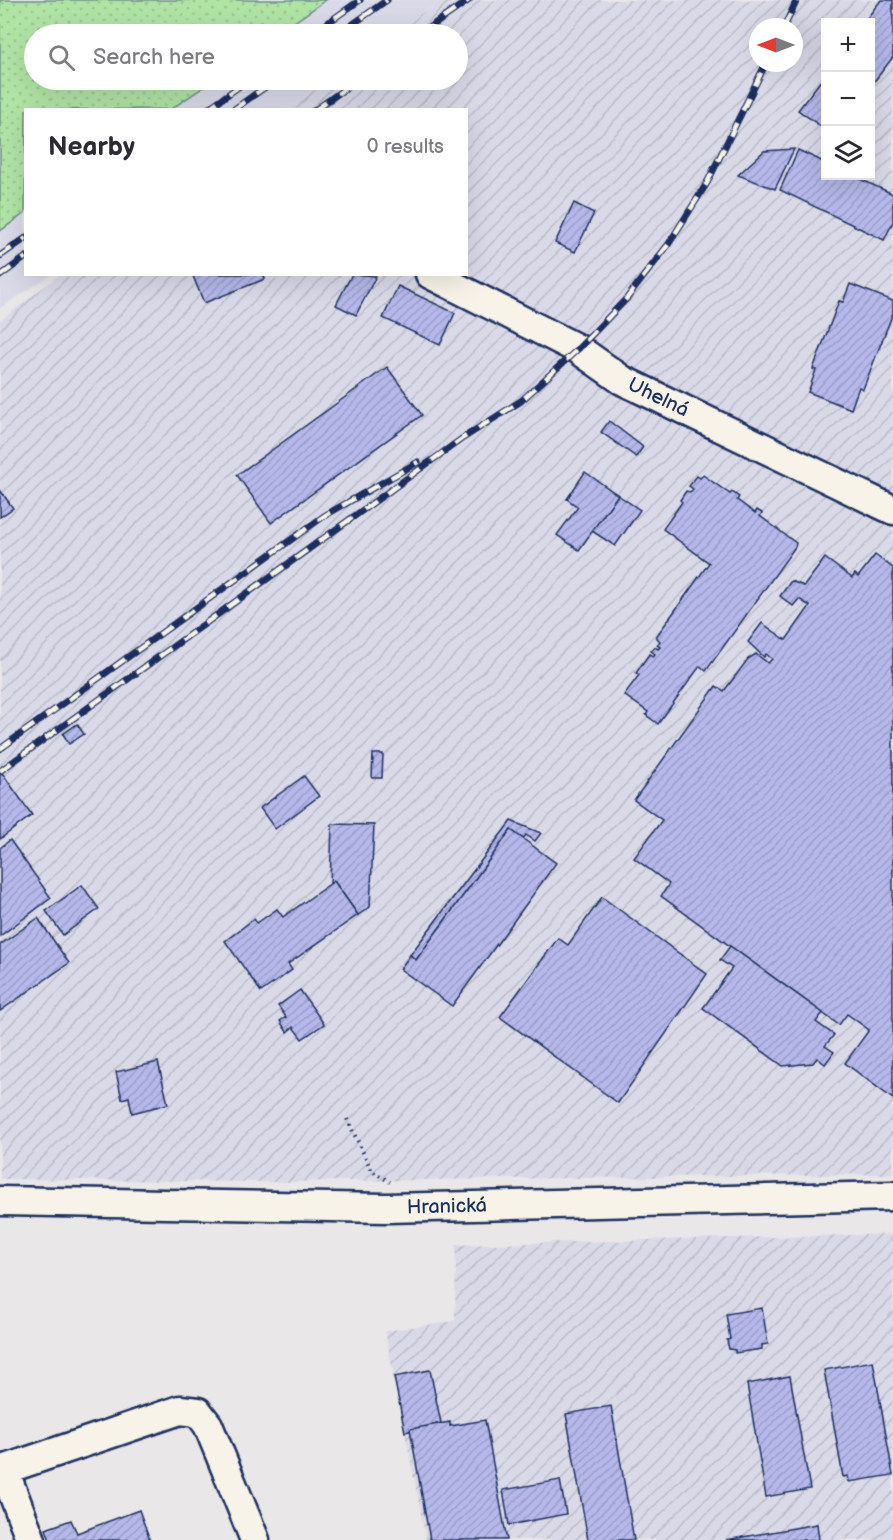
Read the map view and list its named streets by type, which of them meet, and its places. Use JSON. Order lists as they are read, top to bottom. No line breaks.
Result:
{"streets":{"street":["Uhelná","Hranická"]},"north":"left","page":{"map_buttons":["+","−"],"search":"Search here","heading":["Nearby","0 results"]}}
